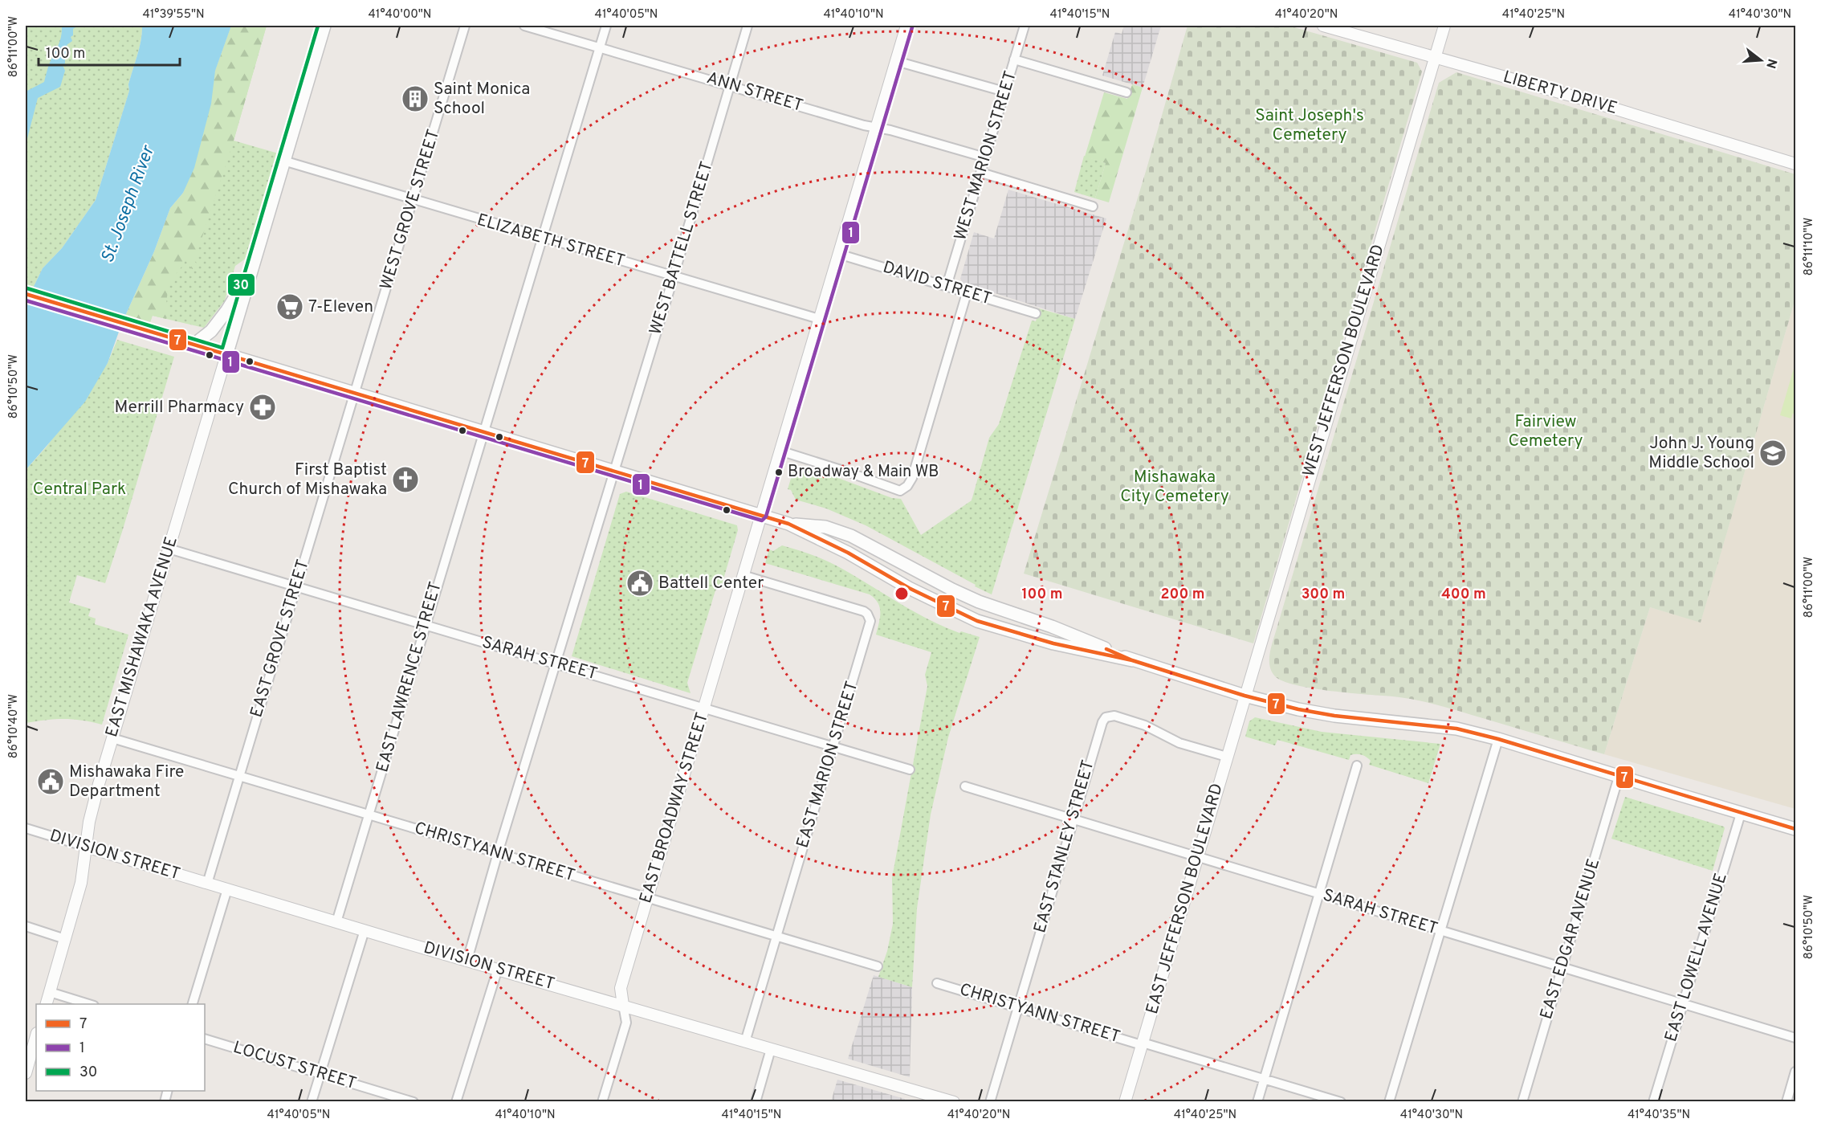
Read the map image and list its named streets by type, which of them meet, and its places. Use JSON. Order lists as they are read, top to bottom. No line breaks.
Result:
{"streets":{"street":["ANN STREET","LIBERTY DRIVE","WEST MARION STREET","WEST GROVE STREET","ELIZABETH STREET","WEST BATTELL STREET","DAVID STREET","WEST JEFFERSON BOULEVARD","EAST MISHAWAKA AVENUE","EAST GROVE STREET","SARAH STREET","EAST LAWRENCE STREET","EAST MARION STREET","EAST BROADWAY STREET","EAST STANLEY STREET","CHRISTYANN STREET","DIVISION STREET","EAST JEFFERSON BOULEVARD","EAST EDGAR AVENUE","EAST LOWELL AVENUE","LOCUST STREET"]},"crossings":[["ANN STREET","WEST MARION STREET"],["ANN STREET","WEST BATTELL STREET"],["ANN STREET","EAST LAWRENCE STREET"],["ANN STREET","EAST BROADWAY STREET"],["LIBERTY DRIVE","WEST JEFFERSON BOULEVARD"],["WEST MARION STREET","DAVID STREET"],["WEST GROVE STREET","ELIZABETH STREET"],["WEST GROVE STREET","EAST GROVE STREET"],["ELIZABETH STREET","WEST BATTELL STREET"],["ELIZABETH STREET","EAST LAWRENCE STREET"],["ELIZABETH STREET","EAST BROADWAY STREET"],["WEST BATTELL STREET","SARAH STREET"],["WEST BATTELL STREET","CHRISTYANN STREET"],["WEST BATTELL STREET","DIVISION STREET"],["DAVID STREET","EAST BROADWAY STREET"],["WEST JEFFERSON BOULEVARD","EAST JEFFERSON BOULEVARD"],["EAST MISHAWAKA AVENUE","SARAH STREET"],["EAST MISHAWAKA AVENUE","CHRISTYANN STREET"],["EAST MISHAWAKA AVENUE","DIVISION STREET"],["EAST GROVE STREET","SARAH STREET"],["EAST GROVE STREET","CHRISTYANN STREET"],["EAST GROVE STREET","DIVISION STREET"],["SARAH STREET","EAST LAWRENCE STREET"],["SARAH STREET","EAST MARION STREET"],["SARAH STREET","EAST BROADWAY STREET"],["SARAH STREET","EAST STANLEY STREET"],["SARAH STREET","EAST JEFFERSON BOULEVARD"],["SARAH STREET","EAST EDGAR AVENUE"],["SARAH STREET","EAST LOWELL AVENUE"],["EAST LAWRENCE STREET","CHRISTYANN STREET"],["EAST LAWRENCE STREET","DIVISION STREET"],["EAST MARION STREET","EAST BROADWAY STREET"],["EAST MARION STREET","CHRISTYANN STREET"],["EAST MARION STREET","DIVISION STREET"],["EAST BROADWAY STREET","CHRISTYANN STREET"],["EAST BROADWAY STREET","DIVISION STREET"],["EAST STANLEY STREET","CHRISTYANN STREET"],["EAST STANLEY STREET","EAST JEFFERSON BOULEVARD"],["CHRISTYANN STREET","EAST JEFFERSON BOULEVARD"]],"water":["St. Joseph River"],"parks":["Saint Joseph's Cemetery","Fairview Cemetery","Mishawaka City Cemetery","Central Park"],"places":{"building":["Saint Monica School"],"supermarket":["7-Eleven"],"pharmacy":["Merrill Pharmacy"],"school or university":["John J. Young Middle School"],"other":["Broadway & Main WB"],"church":["First Baptist Church of Mishawaka"],"public building":["Battell Center","Mishawaka Fire Department"]},"lines":["transit line 30","transit line 1","transit line 7"],"legend":["7","1","30"],"scale_bar":"100 m","north":"right","coordinates":["41°39'55\"N","41°40'00\"N","41°40'05\"N","41°40'10\"N","41°40'15\"N","41°40'20\"N","41°40'25\"N","41°40'30\"N","86°11'00\"W","86°11'10\"W","86°10'50\"W","86°10'40\"W","41°40'35\"N"],"rings":["100 m","200 m","300 m","400 m"]}
